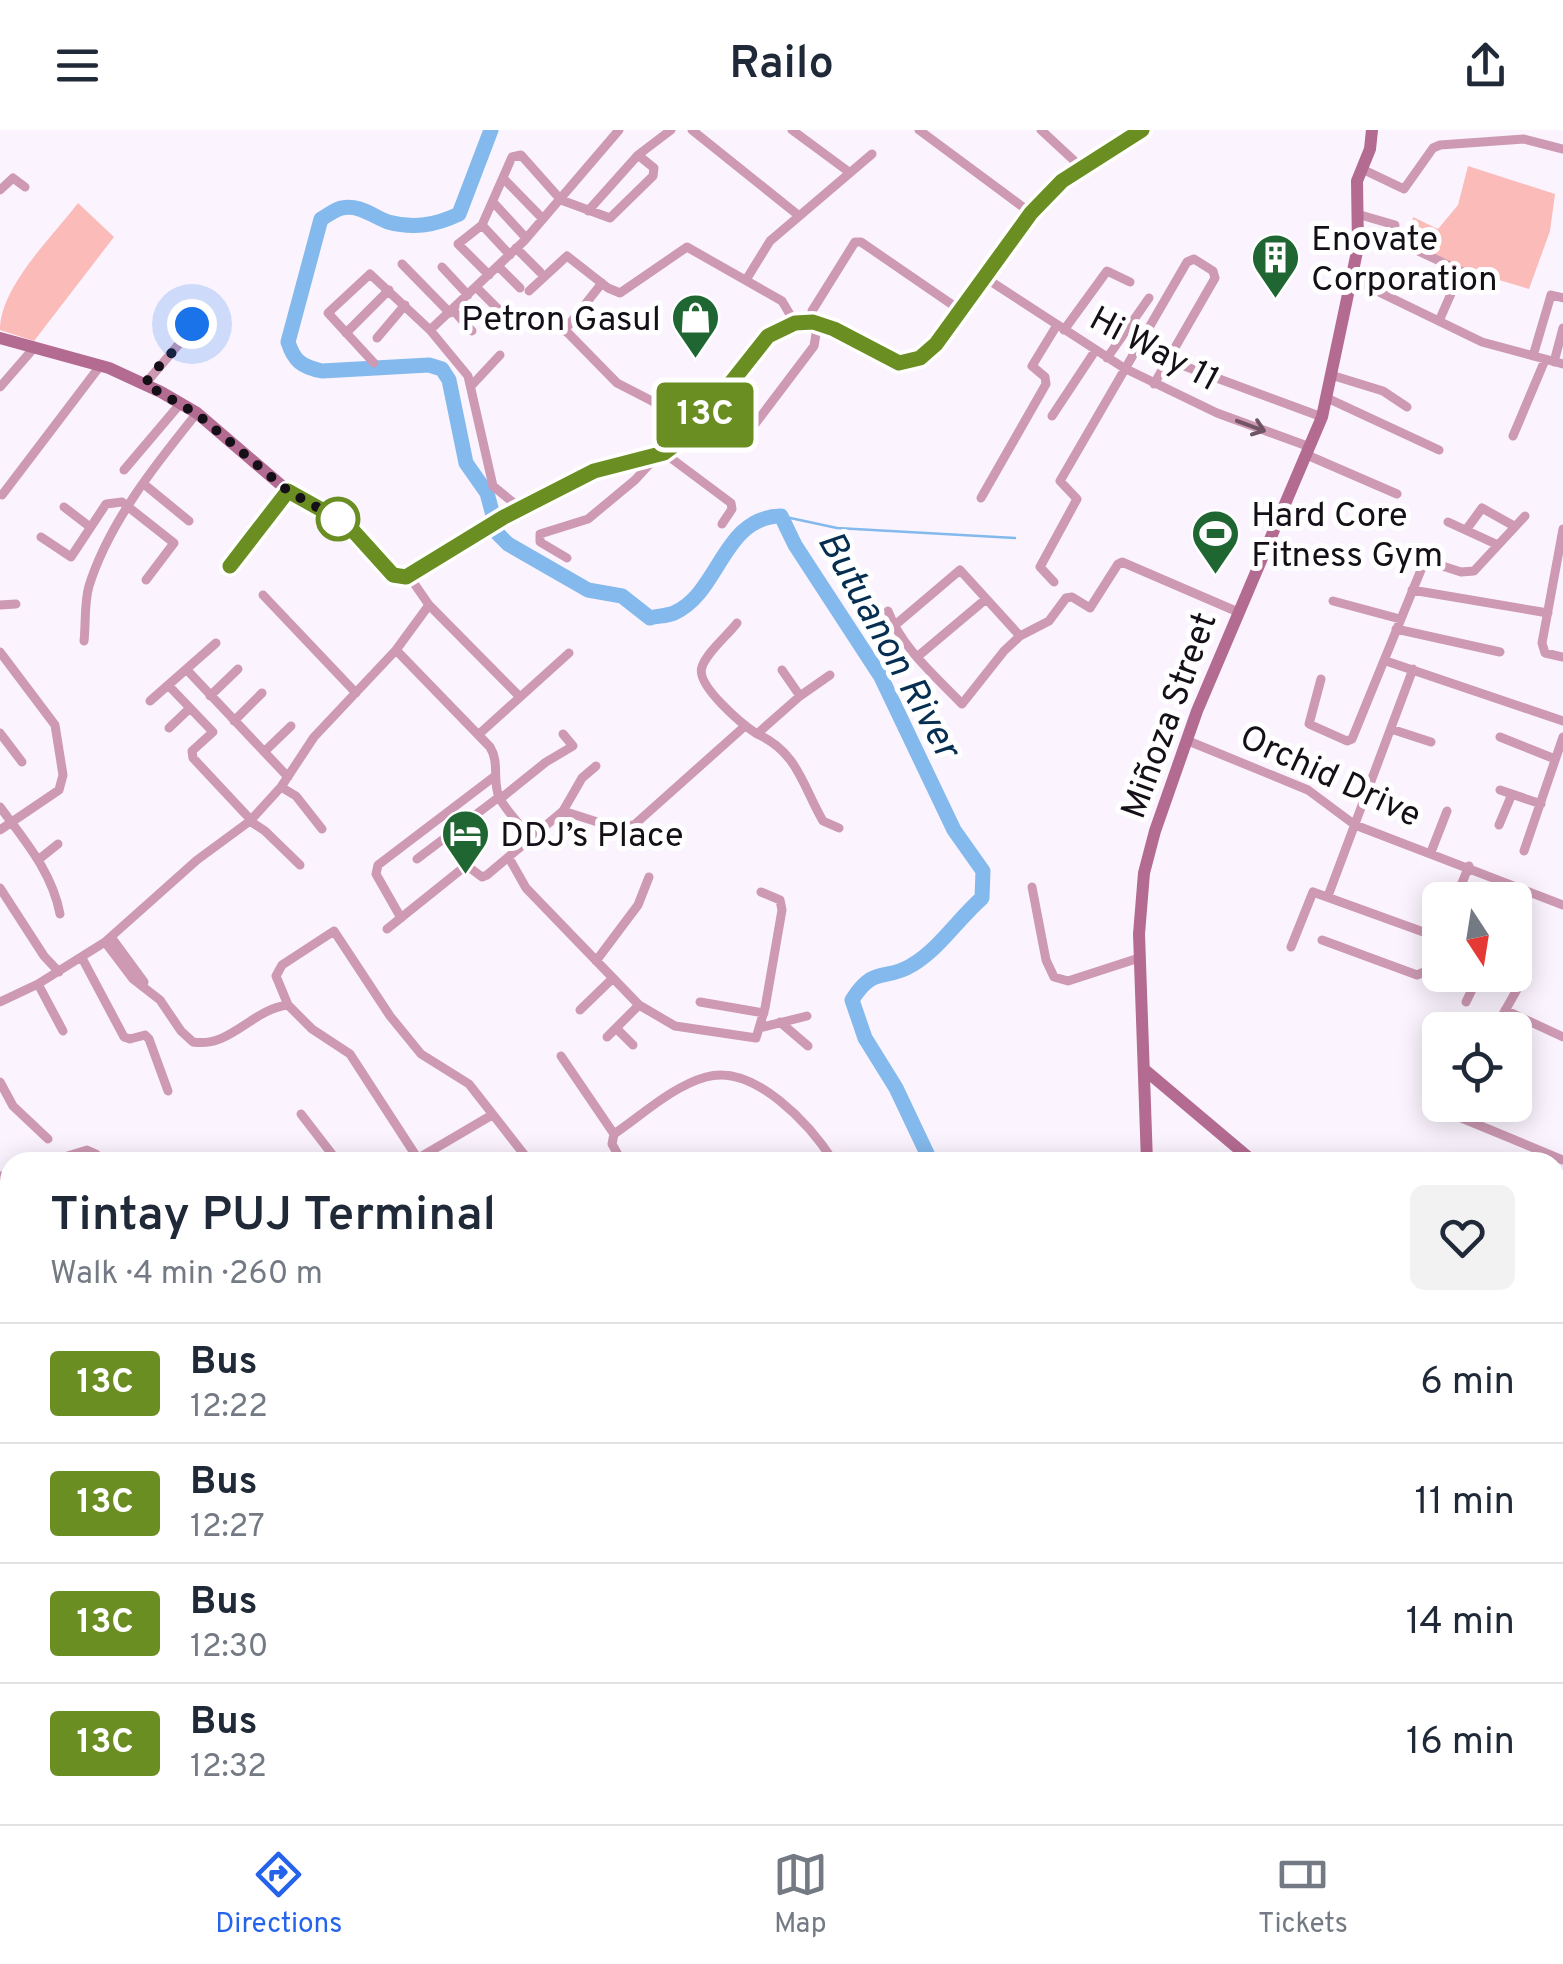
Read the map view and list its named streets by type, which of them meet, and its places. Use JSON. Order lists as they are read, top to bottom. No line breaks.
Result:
{"streets":{"main road":["Miñoza Street"],"street":["Hi Way 11","Orchid Drive"]},"crossings":[["Hi Way 11","Miñoza Street"],["Miñoza Street","Orchid Drive"]],"water":["Butuanon River"],"places":{"building":["Enovate Corporation"],"shop":["Petron Gasul"],"sports":["Hard Core Fitness Gym"],"hotel":["DDJ’s Place"]},"lines":["bus line 13C"],"north":"bottom","page":{"header":"Railo","on_map":"13C","heading":["Tintay PUJ Terminal","Walk · 4 min · 260 m"],"list":[{"mark":"13C","name":"Bus","note":"12:22","value":"6 min"},{"mark":"13C","name":"Bus","note":"12:27","value":"11 min"},{"mark":"13C","name":"Bus","note":"12:30","value":"14 min"},{"mark":"13C","name":"Bus","note":"12:32","value":"16 min"}],"tabs":["Directions","Map","Tickets"]}}
